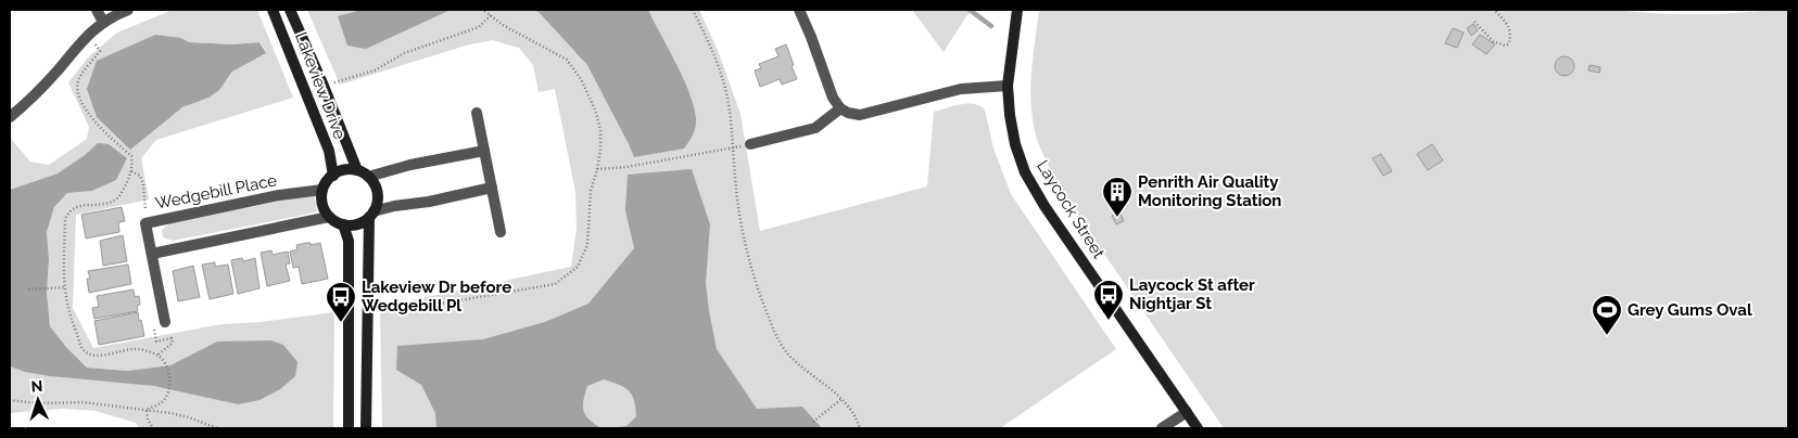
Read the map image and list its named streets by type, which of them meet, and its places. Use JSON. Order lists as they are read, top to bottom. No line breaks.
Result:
{"streets":{"street":["Lakeview Drive","Wedgebill Place","Laycock Street"]},"crossings":[["Lakeview Drive","Wedgebill Place"]],"places":{"building":["Penrith Air Quality Monitoring Station"],"bus stop":["Laycock St after Nightjar St","Lakeview Dr before Wedgebill Pl"],"sports":["Grey Gums Oval"]},"north":"top"}
